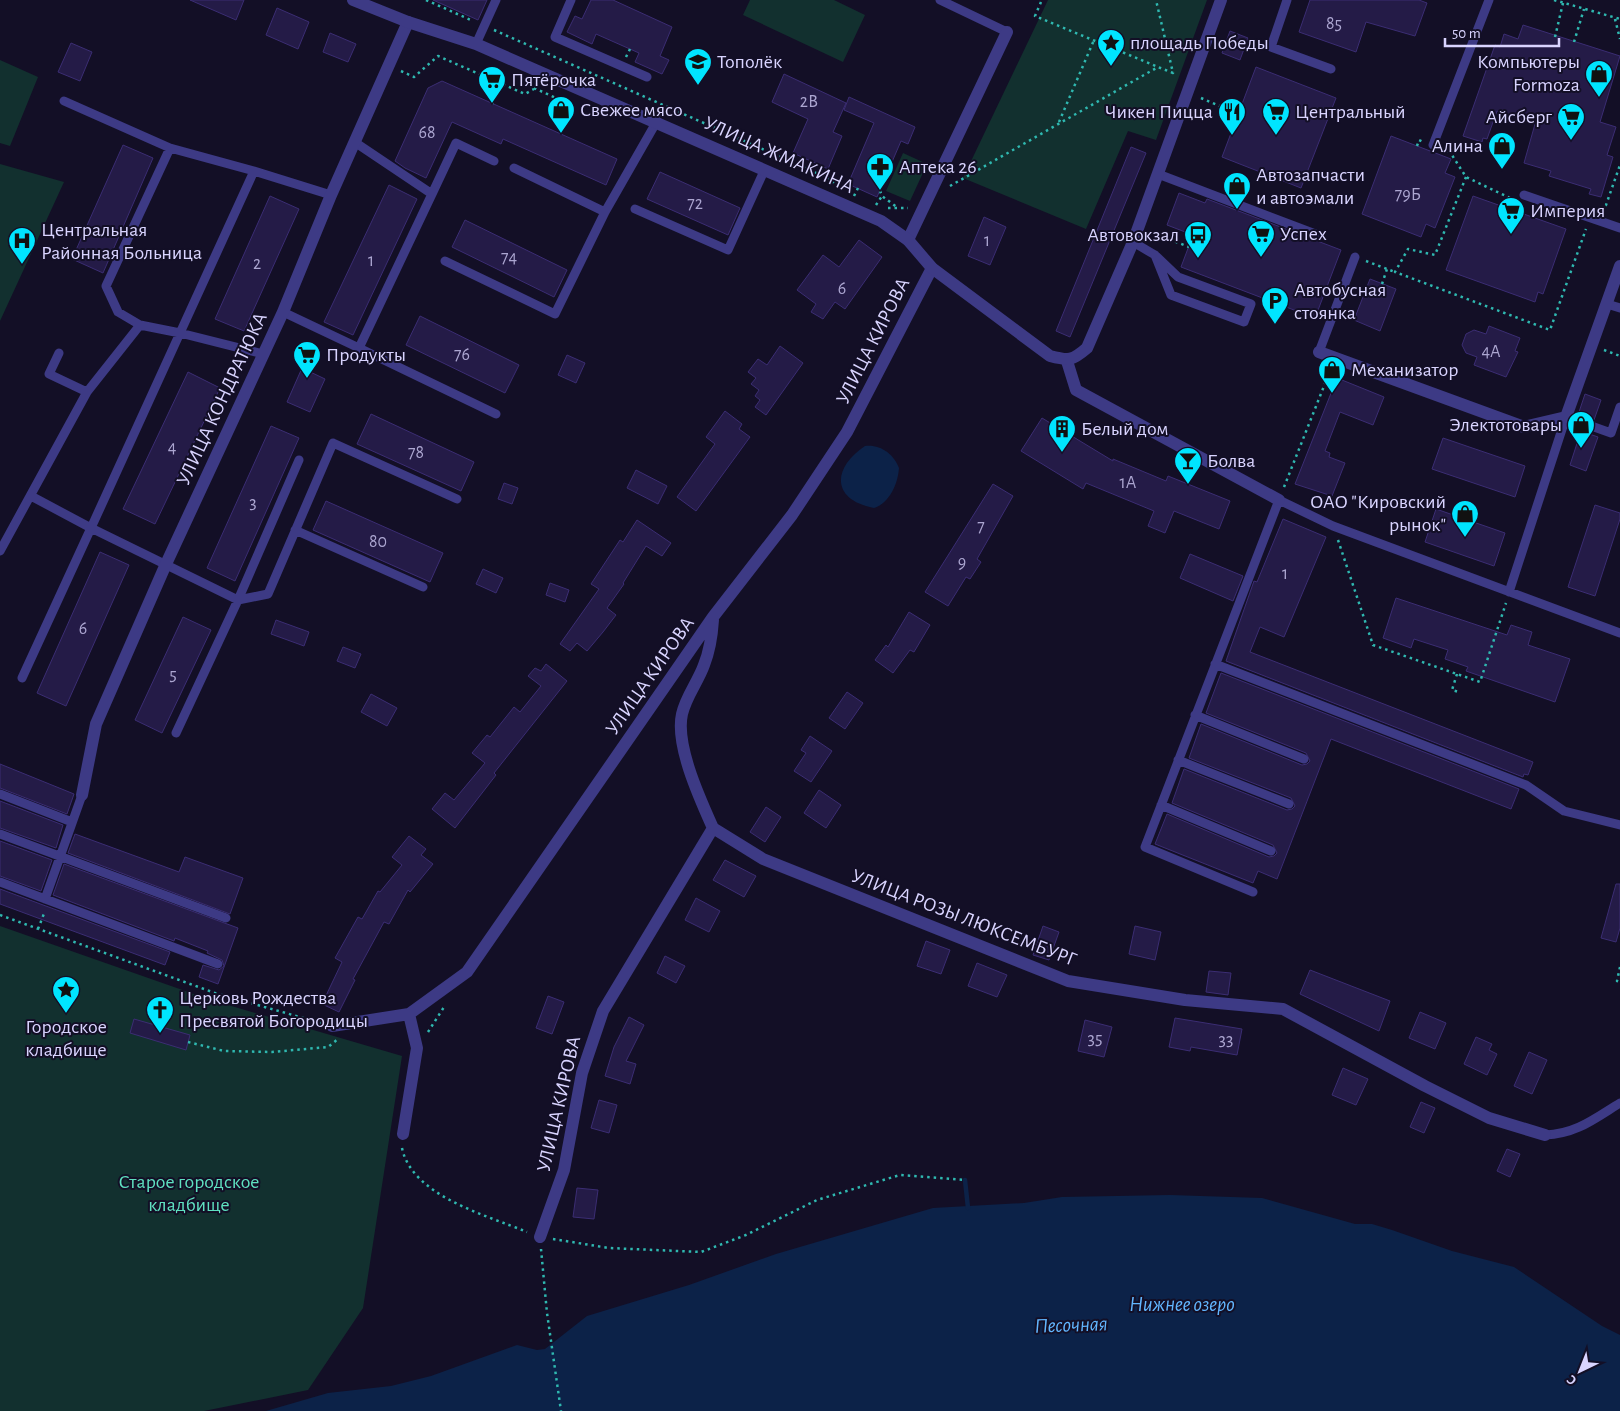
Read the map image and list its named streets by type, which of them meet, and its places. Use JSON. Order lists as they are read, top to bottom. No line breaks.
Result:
{"streets":{"street":["УЛИЦА ЖМАКИНА","УЛИЦА КИРОВА","УЛИЦА КОНДРАТЮКА","УЛИЦА РОЗЫ ЛЮКСЕМБУРГ"]},"crossings":[["УЛИЦА ЖМАКИНА","УЛИЦА КИРОВА"],["УЛИЦА ЖМАКИНА","УЛИЦА КОНДРАТЮКА"],["УЛИЦА КИРОВА","УЛИЦА РОЗЫ ЛЮКСЕМБУРГ"]],"water":["Нижнее озеро","Песочная"],"parks":["Старое городское кладбище"],"places":{"place":["площадь Победы","Городское кладбище"],"school or university":["Тополёк"],"shop":["Компьютеры Formoza","Свежее мясо","Алина","Автозапчасти и автоэмали","Механизатор","Электотовары","ОАО \"Кировский рынок\""],"supermarket":["Пятёрочка","Центральный","Айсберг","Империя","Успех","Продукты"],"restaurant":["Чикен Пицца"],"pharmacy":["Аптека 26"],"bus stop":["Автовокзал"],"hospital":["Центральная Районная Больница"],"parking":["Автобусная стоянка"],"building":["Белый дом"],"bar":["Болва"],"church":["Церковь Рождества Пресвятой Богородицы"]},"house_numbers":["85","2В","68","79Б","72","1","74","1","2","6","4А","76","4","78","1А","3","7","80","9","1","6","5","35","33"],"scale_bar":"50 m","north":"bottom left"}
